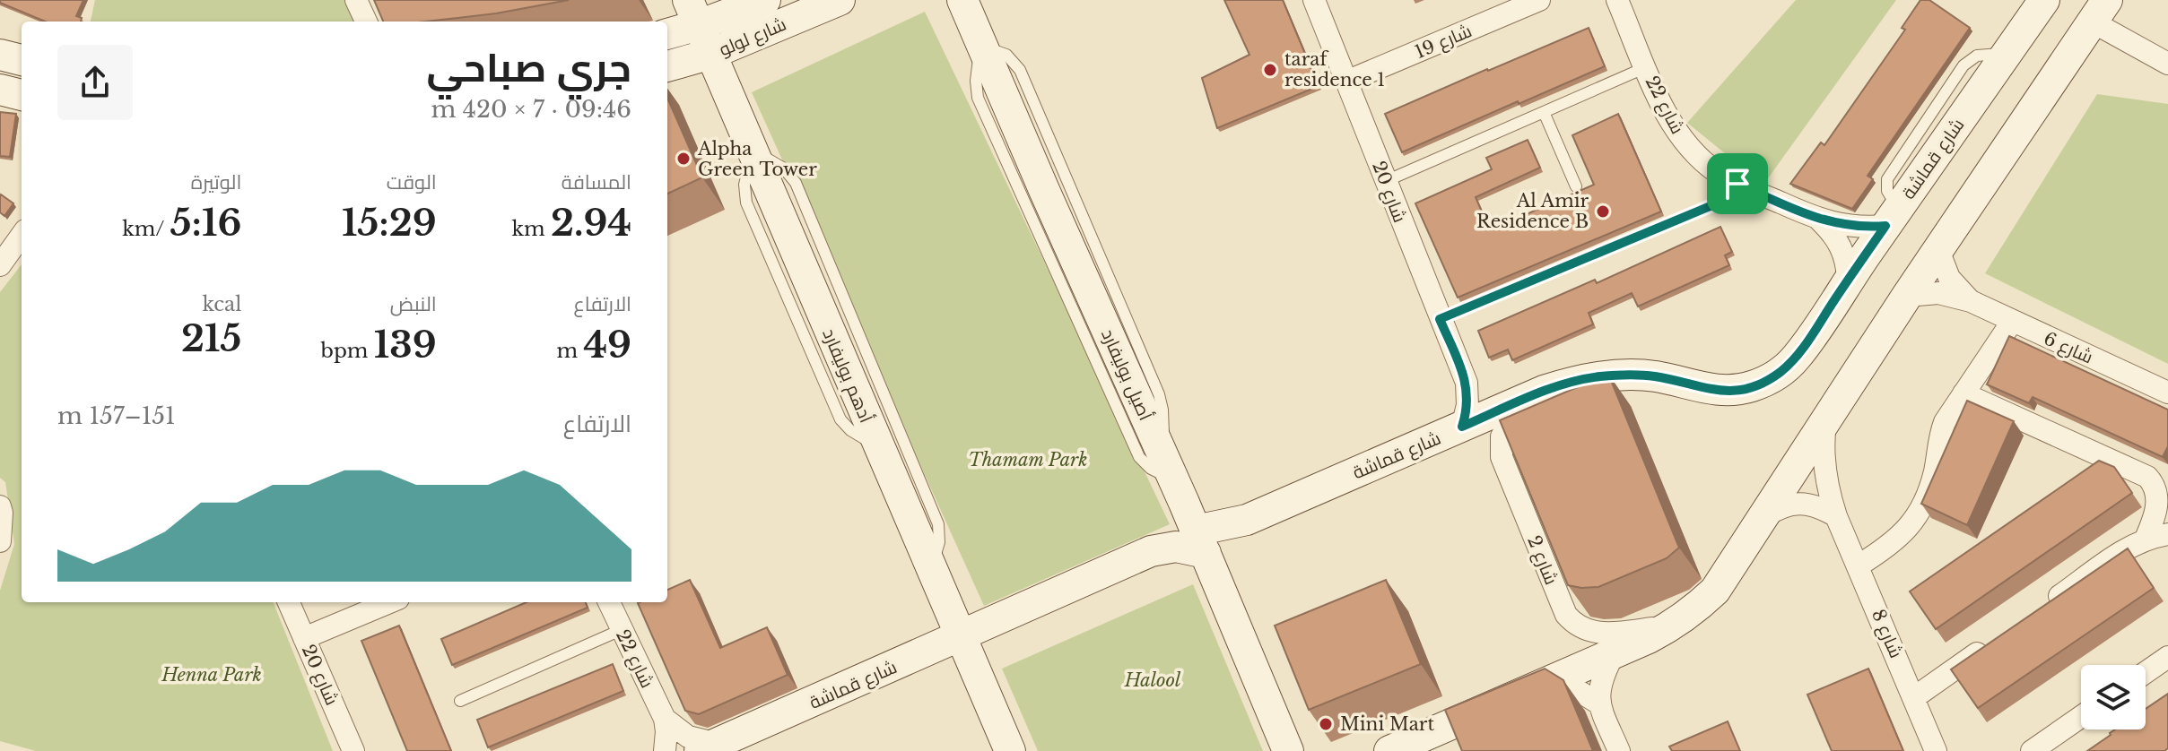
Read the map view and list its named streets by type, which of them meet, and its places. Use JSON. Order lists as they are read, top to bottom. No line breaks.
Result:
{"streets":{"street":["شارع لولو","شارع 19","شارع 22","شارع قماشة","شارع 20","شارع 6","أصيل بوليفارد","أدهم بوليفارد","شارع 2","شارع 8"]},"crossings":[["شارع لولو","أدهم بوليفارد"],["شارع 19","شارع 20"],["شارع 22","شارع قماشة"],["شارع قماشة","شارع 20"],["شارع قماشة","أصيل بوليفارد"],["شارع قماشة","أدهم بوليفارد"],["شارع قماشة","شارع 2"]],"parks":["Thamam Park","Henna Park","Halool"],"places":["taraf residence 1","Alpha Green Tower","Al Amir Residence B","Mini Mart"],"page":{"heading":["جري صباحي","09:46 · 7 × 420 m"],"stats":[["المسافة","2.94 km"],["الوقت","15:29"],["الوتيرة","5:16 /km"],["الارتفاع","49 m"],["النبض","139 bpm"],["kcal","215"]],"chart":["الارتفاع","151–157 m"]}}
